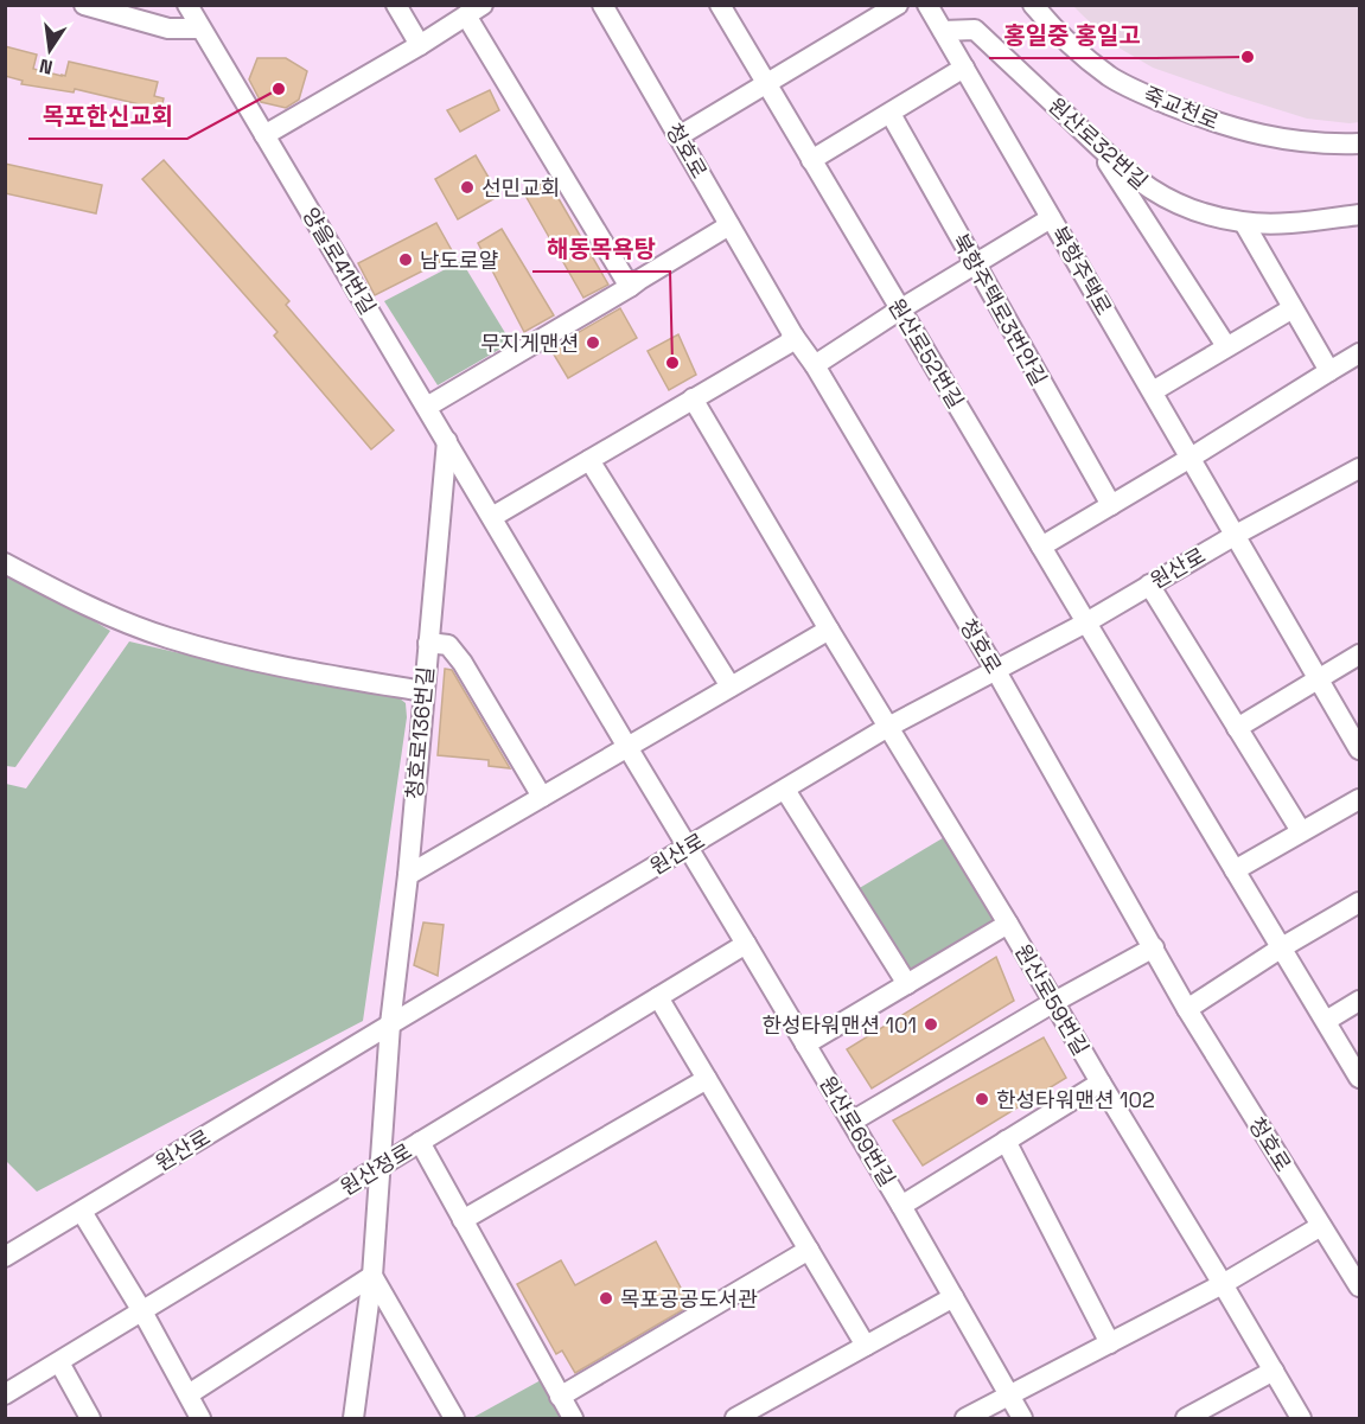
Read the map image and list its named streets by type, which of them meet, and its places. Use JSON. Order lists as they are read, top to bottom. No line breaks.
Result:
{"streets":{"street":["죽교천로","원산로32번길","청호로","양을로41번길","북항주택로","북항주택로3번안길","원산로52번길","원산로","청호로136번길","원산로59번길","원산로69번길","원산정로"]},"crossings":[["원산로32번길","북항주택로"],["청호로","원산로"],["양을로41번길","청호로136번길"],["양을로41번길","원산로69번길"],["북항주택로","원산로"],["원산로52번길","원산로"],["원산로","청호로136번길"],["원산로","원산로59번길"],["원산로","원산로69번길"],["청호로136번길","원산정로"],["원산로69번길","원산정로"]],"places":["홍일중 홍일고","목포한신교회","선민교회","남도로얄","무지게맨션","해동목욕탕","한성타워맨션 101","한성타워맨션 102","목포공공도서관"],"north":"bottom"}
